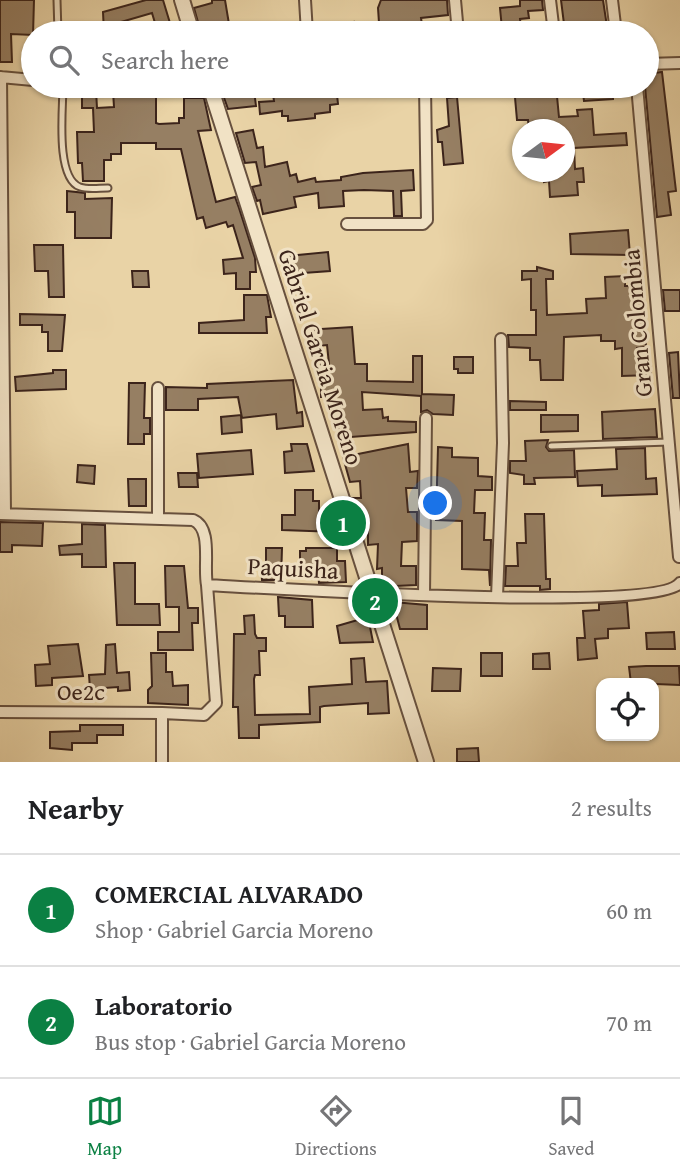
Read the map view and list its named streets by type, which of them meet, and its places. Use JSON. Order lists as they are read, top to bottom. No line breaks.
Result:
{"streets":{"street":["Gran Colombia","Gabriel Garcia Moreno","Paquisha","Oe2c"]},"crossings":[["Gabriel Garcia Moreno","Paquisha"],["Paquisha","Oe2c"]],"north":"right","page":{"search":"Search here","pins":["1","2"],"heading":["Nearby","2 results"],"list":[{"mark":"1","name":"COMERCIAL ALVARADO","note":"Shop · Gabriel Garcia Moreno","value":"60 m"},{"mark":"2","name":"Laboratorio","note":"Bus stop · Gabriel Garcia Moreno","value":"70 m"}],"nav":["Map","Directions","Saved"]}}
